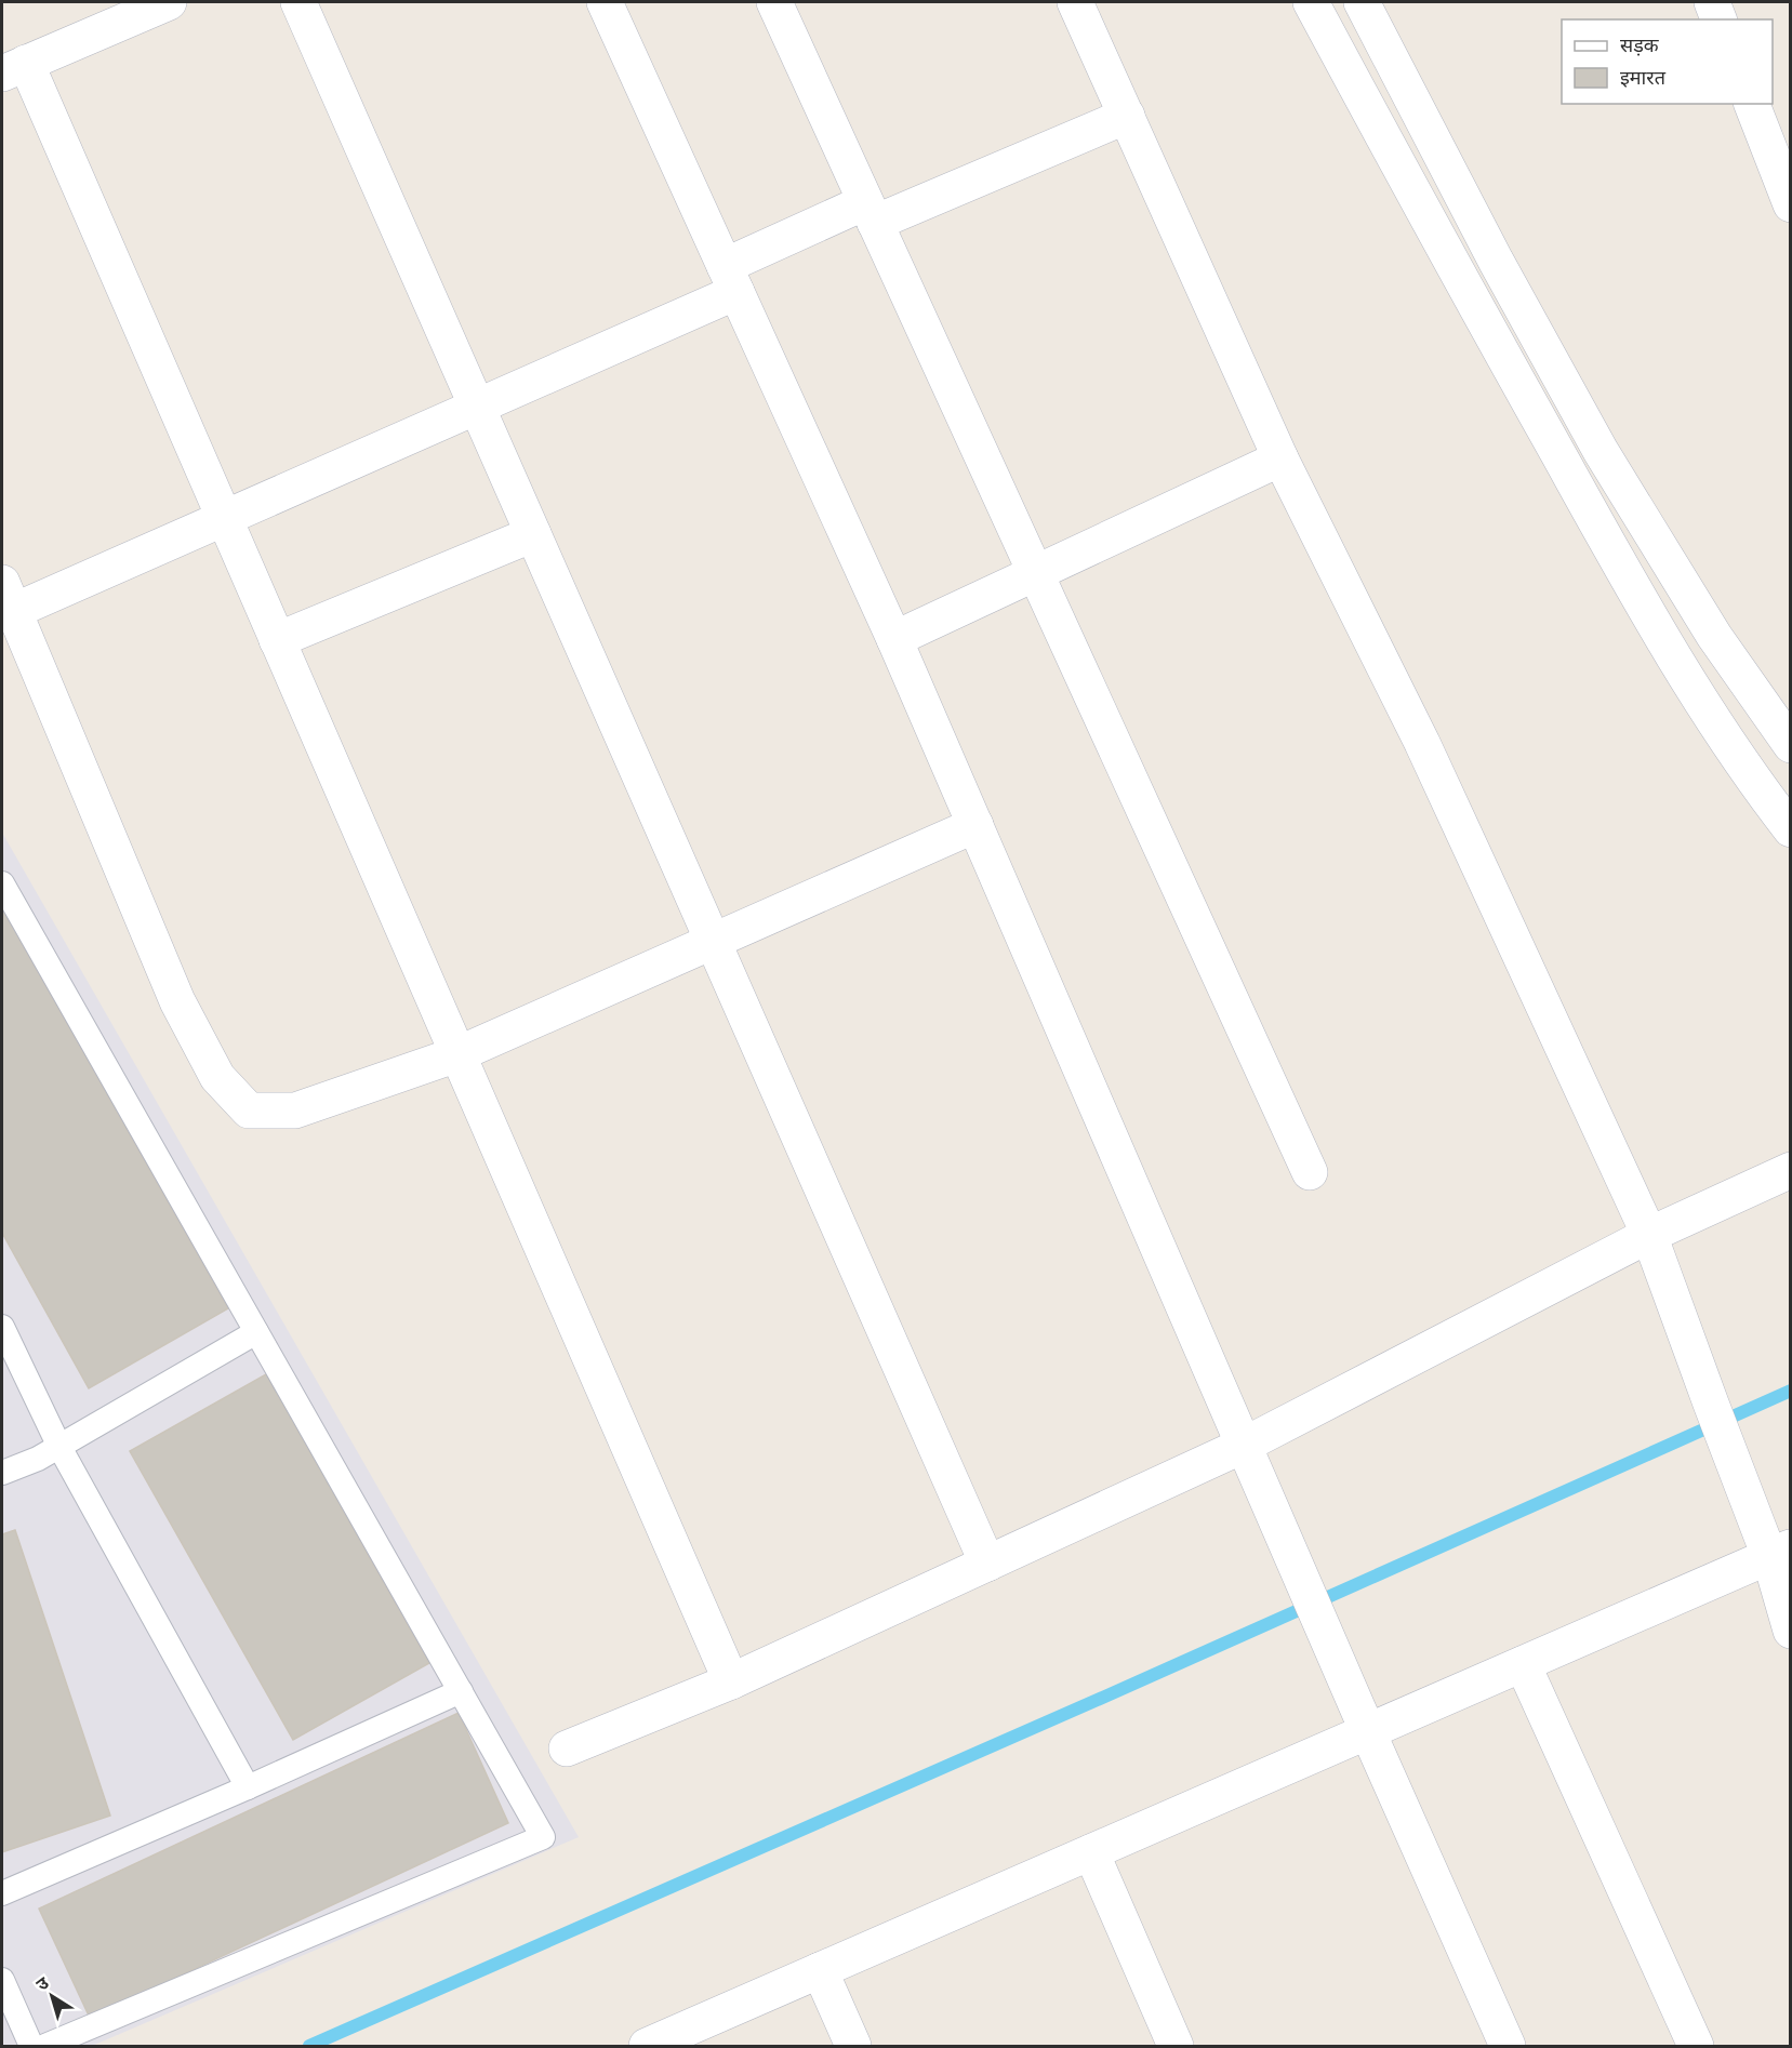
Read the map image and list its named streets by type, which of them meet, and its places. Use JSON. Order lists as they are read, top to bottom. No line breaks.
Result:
{"legend":["सड़क","इमारत"],"north":"top left"}
